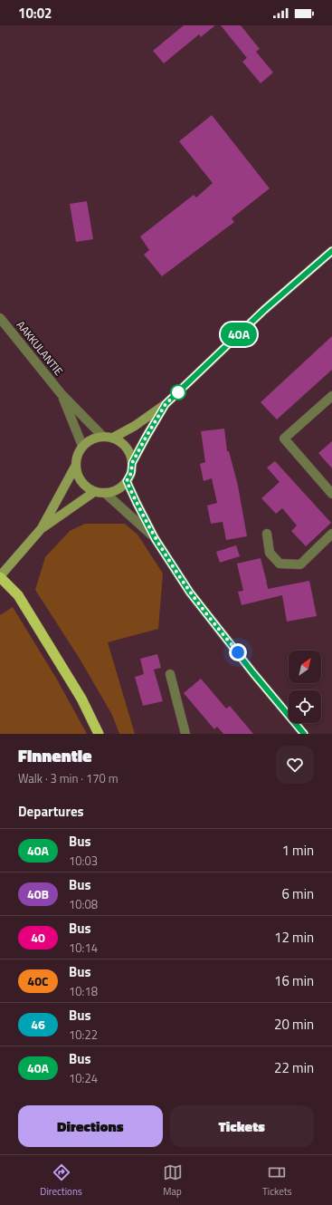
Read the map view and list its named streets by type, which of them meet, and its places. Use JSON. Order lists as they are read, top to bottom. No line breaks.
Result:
{"streets":{"street":["AAKKULANTIE"]},"lines":["bus line 40A"],"north":"top right","page":{"status":"10:02","on_map":"40A","heading":[["Finnentie","Walk · 3 min · 170 m"],"Departures"],"list":[{"mark":"40A","name":"Bus","note":"10:03","value":"1 min"},{"mark":"40B","name":"Bus","note":"10:08","value":"6 min"},{"mark":"40","name":"Bus","note":"10:14","value":"12 min"},{"mark":"40C","name":"Bus","note":"10:18","value":"16 min"},{"mark":"46","name":"Bus","note":"10:22","value":"20 min"},{"mark":"40A","name":"Bus","note":"10:24","value":"22 min"}],"buttons":["Directions","Tickets"],"tabs":["Directions","Map","Tickets"]}}
